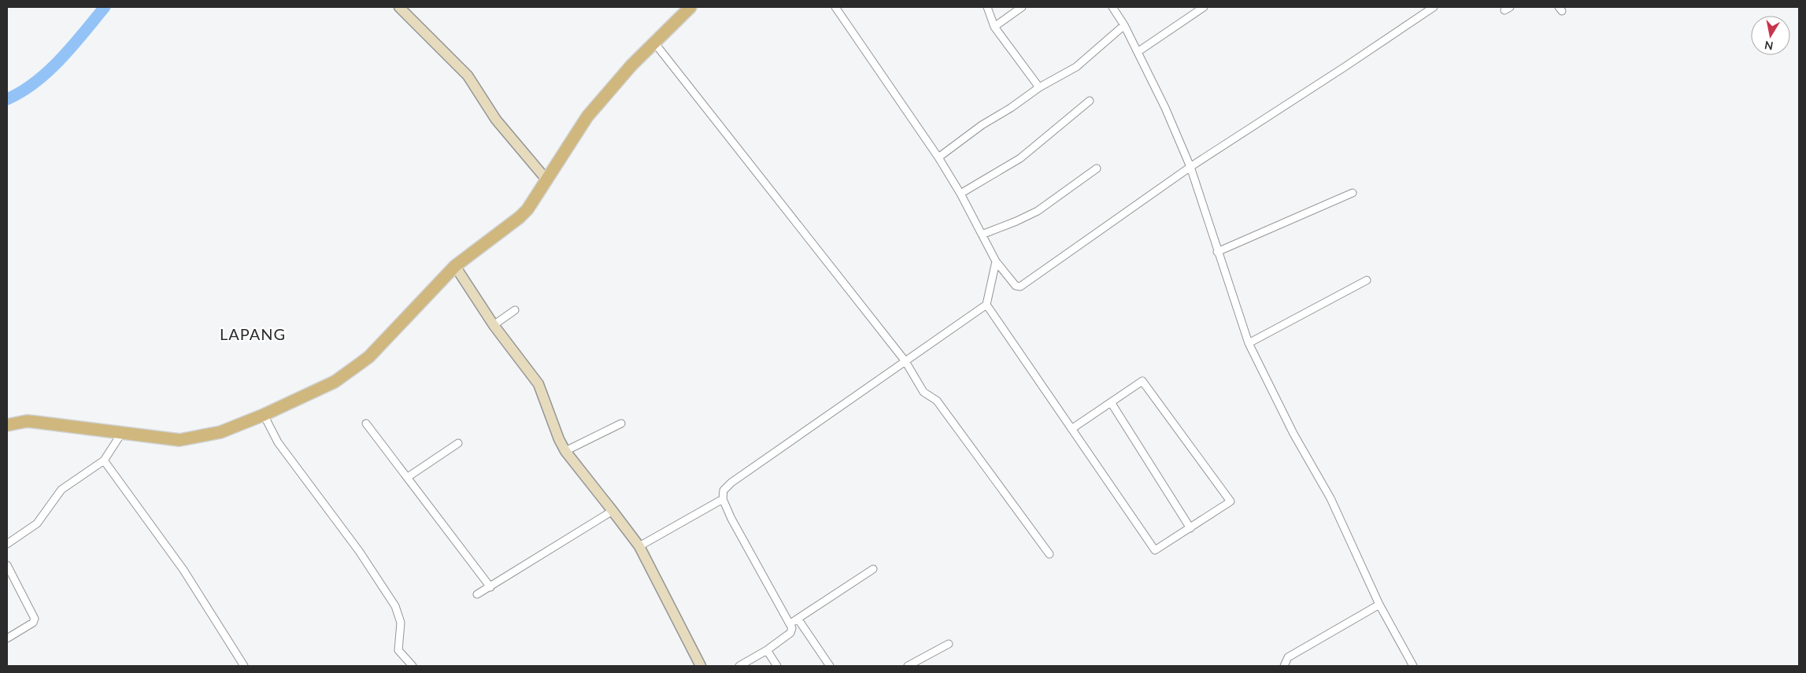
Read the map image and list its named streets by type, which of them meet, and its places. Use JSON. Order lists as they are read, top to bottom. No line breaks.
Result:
{"districts":["LAPANG"],"north":"bottom"}
